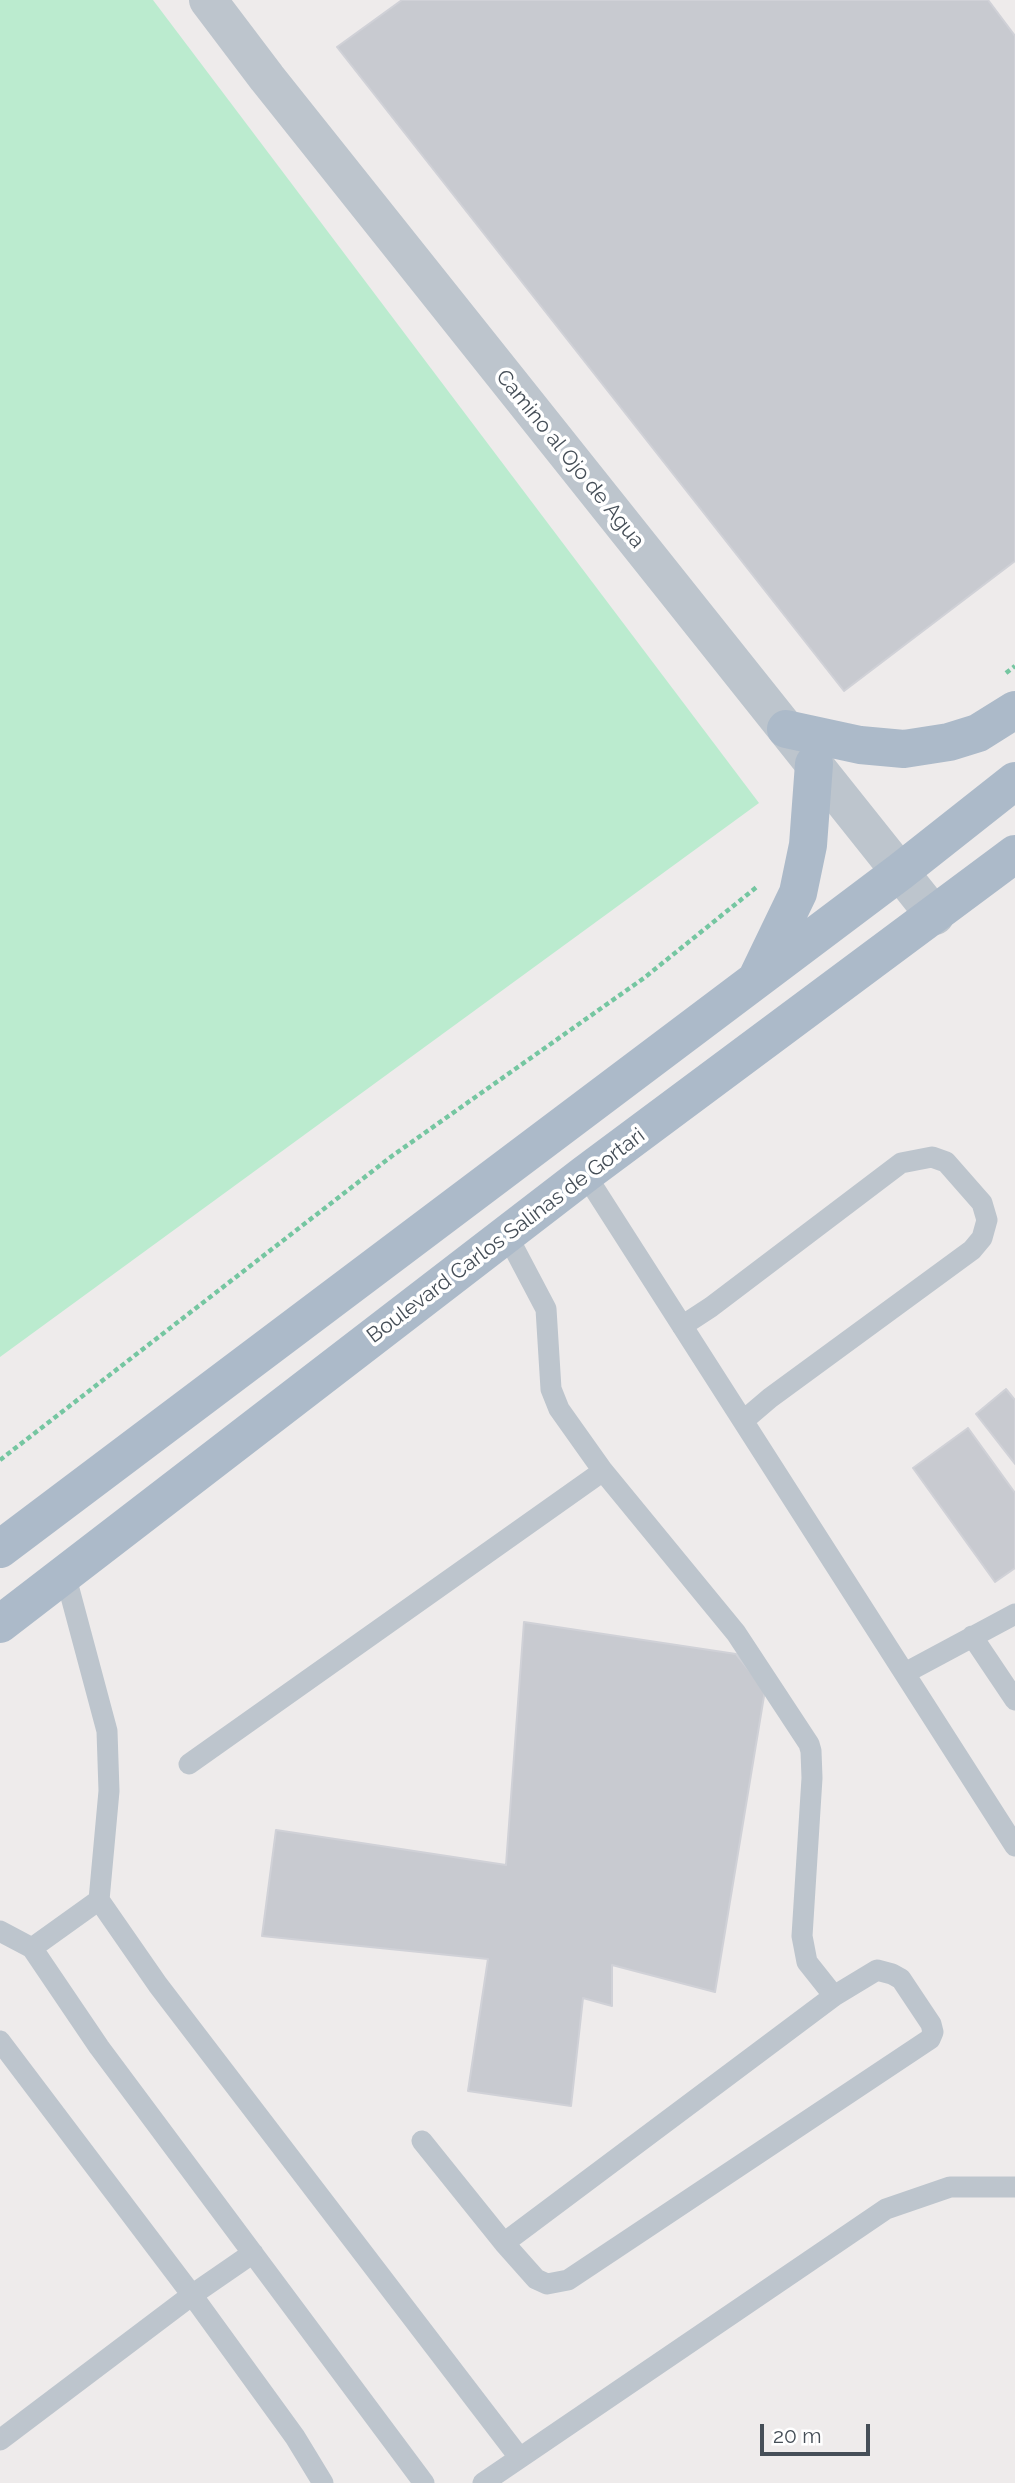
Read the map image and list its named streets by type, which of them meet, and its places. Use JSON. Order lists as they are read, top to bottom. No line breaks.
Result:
{"streets":{"main road":["Boulevard Carlos Salinas de Gortari"],"street":["Camino al Ojo de Agua"]},"crossings":[["Camino al Ojo de Agua","Boulevard Carlos Salinas de Gortari"]],"scale_bar":"20 m"}
